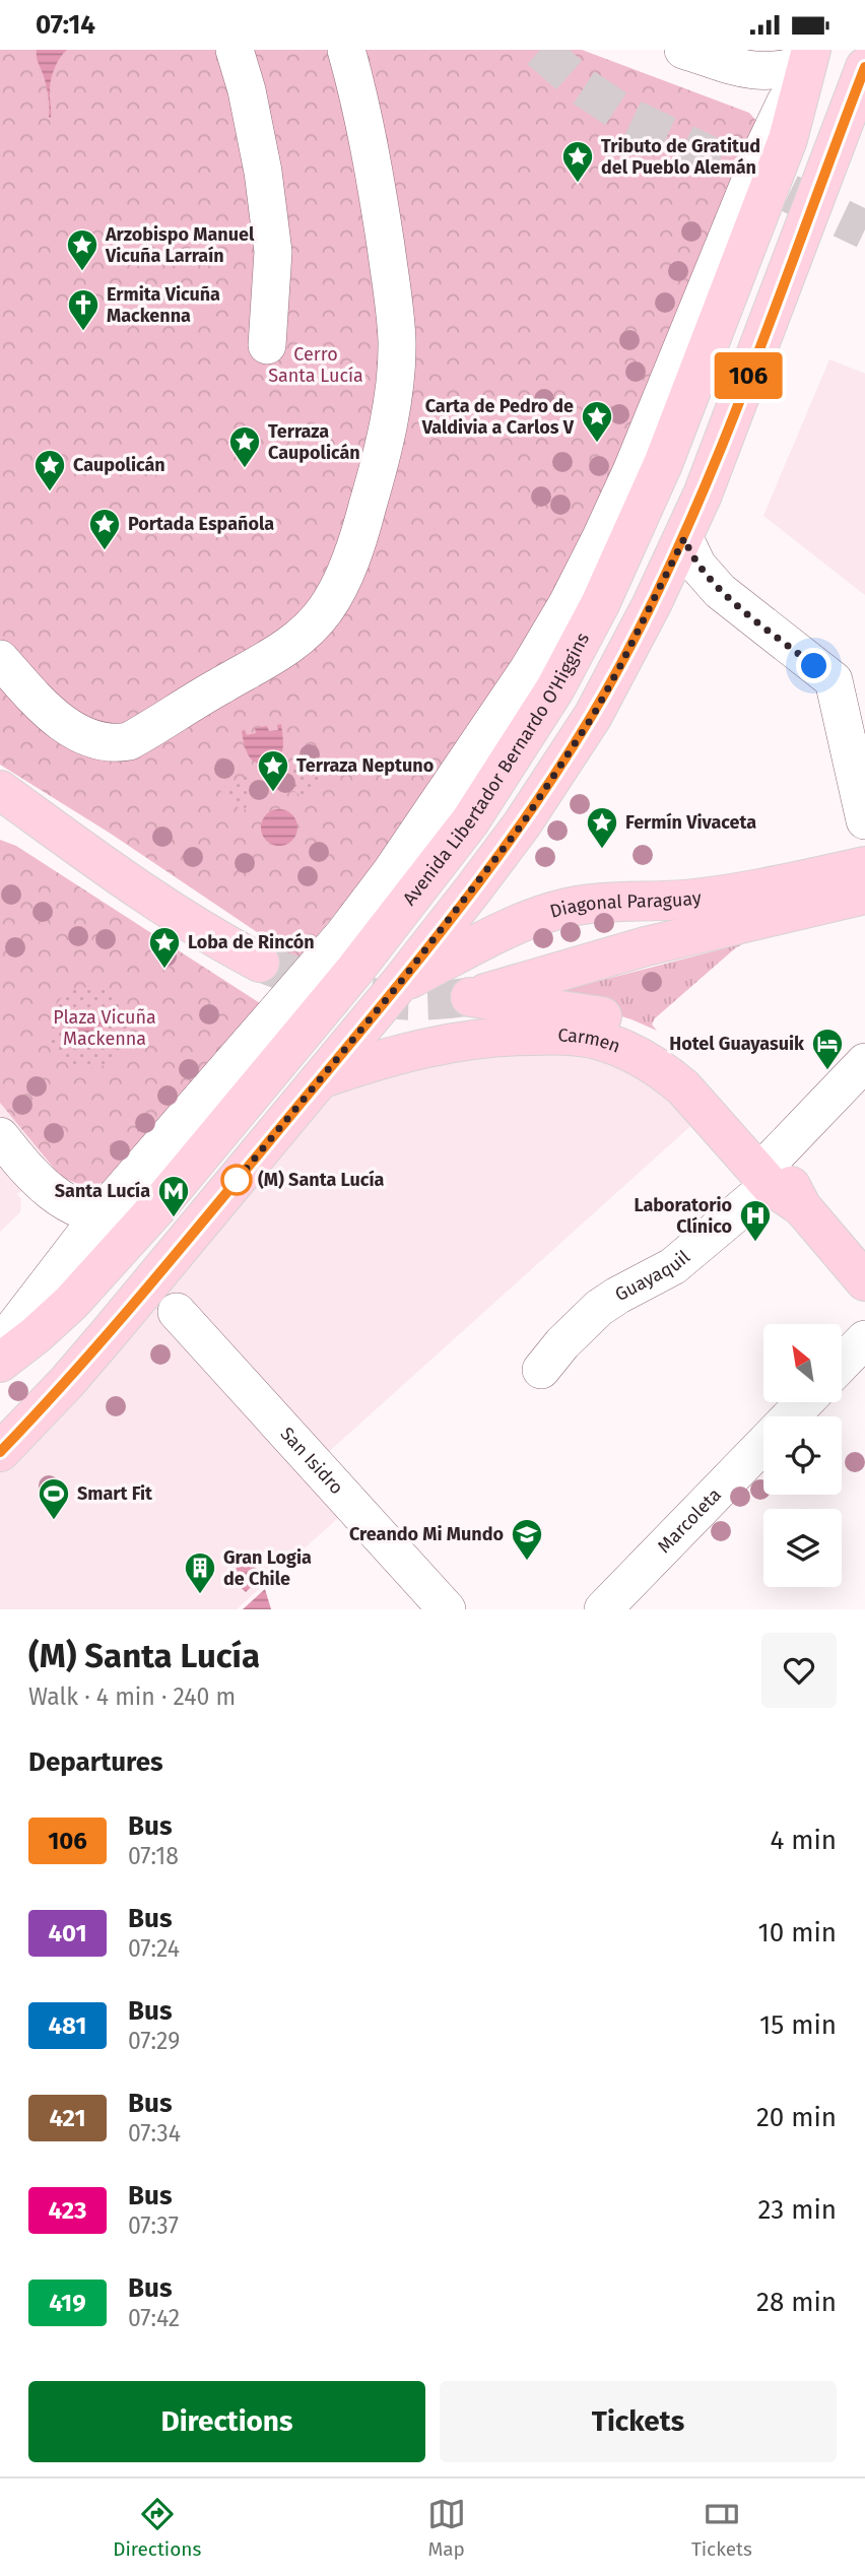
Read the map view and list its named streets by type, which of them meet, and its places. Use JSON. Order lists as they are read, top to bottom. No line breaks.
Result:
{"streets":{"main road":["Avenida Libertador Bernardo O'Higgins","Diagonal Paraguay","Carmen"],"street":["Guayaquil","San Isidro","Marcoleta"]},"crossings":[["Diagonal Paraguay","Carmen"],["Carmen","Guayaquil"]],"parks":["Cerro Santa Lucía","Plaza Vicuña Mackenna"],"places":{"place":["Tributo de Gratitud del Pueblo Alemán","Arzobispo Manuel Vicuña Larraín","Carta de Pedro de Valdivia a Carlos V","Terraza Caupolicán","Caupolicán","Portada Española","Terraza Neptuno","Fermín Vivaceta","Loba de Rincón"],"church":["Ermita Vicuña Mackenna"],"hotel":["Hotel Guayasuik"],"other":["(M) Santa Lucía"],"metro station":["Santa Lucía"],"hospital":["Laboratorio Clínico"],"sports":["Smart Fit"],"school or university":["Creando Mi Mundo"],"building":["Gran Logia de Chile"]},"lines":["bus line 106"],"north":"top left","page":{"status":"07:14","on_map":"106","heading":[["(M) Santa Lucía","Walk · 4 min · 240 m"],"Departures"],"list":[{"mark":"106","name":"Bus","note":"07:18","value":"4 min"},{"mark":"401","name":"Bus","note":"07:24","value":"10 min"},{"mark":"481","name":"Bus","note":"07:29","value":"15 min"},{"mark":"421","name":"Bus","note":"07:34","value":"20 min"},{"mark":"423","name":"Bus","note":"07:37","value":"23 min"},{"mark":"419","name":"Bus","note":"07:42","value":"28 min"}],"buttons":["Directions","Tickets"],"tabs":["Directions","Map","Tickets"]}}
